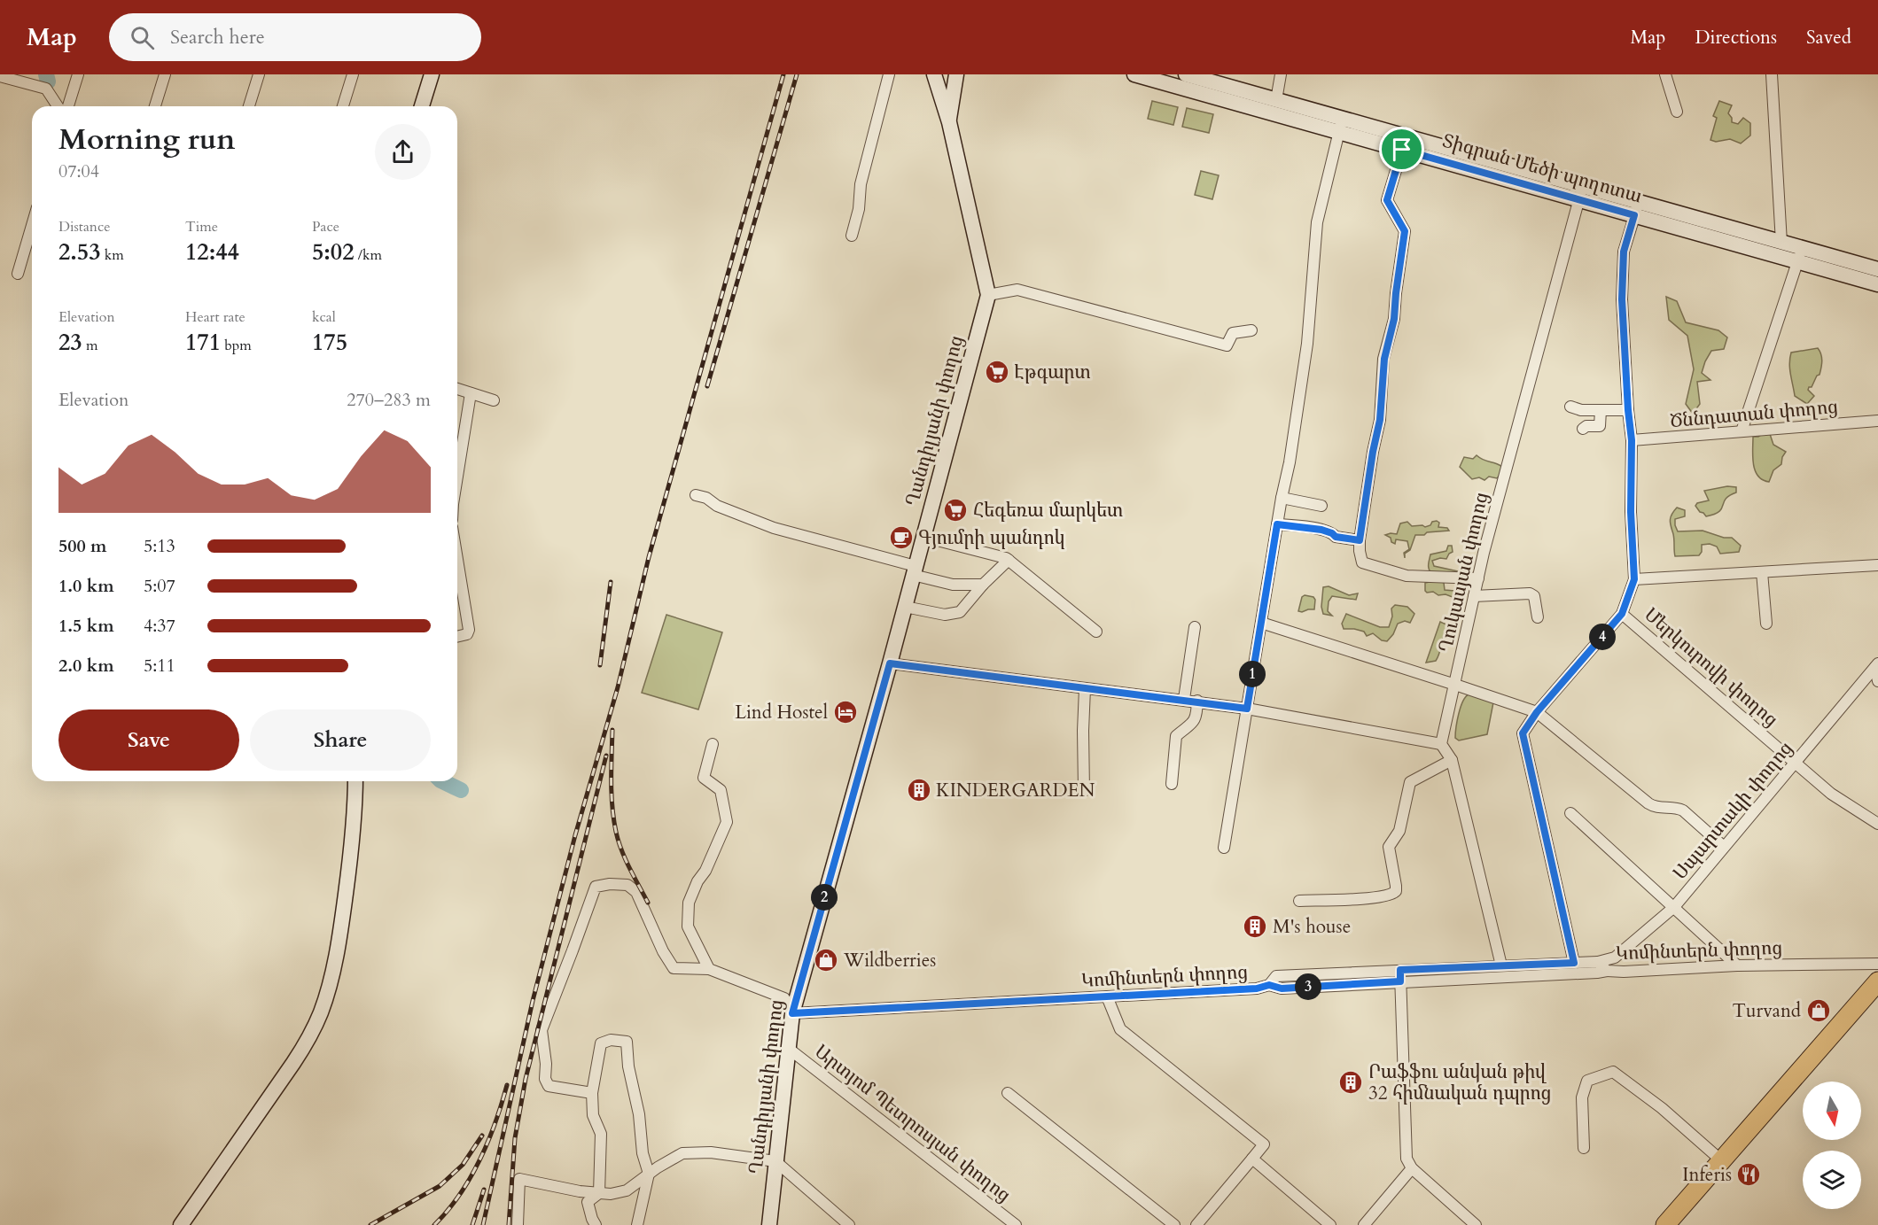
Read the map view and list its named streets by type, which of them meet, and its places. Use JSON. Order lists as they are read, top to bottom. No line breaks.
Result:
{"streets":{"main road":["Տիգրան Մեծի պողոտա","Ղանդիլյանի փողոց"],"street":["Ծննդատան փողոց","Ղուկասյան փողոց","Մերկուրովի փողոց","Սպարտակի փողոց","Կոմինտերն փողոց","Արտյոմ Պետրոսյան փողոց"]},"crossings":[["Տիգրան Մեծի պողոտա","Ղուկասյան փողոց"],["Ղանդիլյանի փողոց","Կոմինտերն փողոց"],["Ղանդիլյանի փողոց","Արտյոմ Պետրոսյան փողոց"],["Մերկուրովի փողոց","Սպարտակի փողոց"],["Սպարտակի փողոց","Կոմինտերն փողոց"]],"places":{"supermarket":["Էթգարտ","Հեգեռա մարկետ"],"cafe":["Գյումրի պանդոկ"],"hotel":["Lind Hostel"],"building":["KINDERGARDEN","M's house","Րաֆֆու անվան թիվ 32 հիմնական դպրոց"],"shop":["Wildberries","Turvand"],"restaurant":["Inferis"]},"north":"bottom","page":{"header":"Map","search":"Search here","nav":["Map","Directions","Saved"],"heading":["Morning run","07:04"],"stats":[["Distance","2.53 km"],["Time","12:44"],["Pace","5:02 /km"],["Elevation","23 m"],["Heart rate","171 bpm"],["kcal","175"]],"chart":["Elevation","270–283 m"],"list":[{"name":"500 m","note":"5:13"},{"name":"1.0 km","note":"5:07"},{"name":"1.5 km","note":"4:37"},{"name":"2.0 km","note":"5:11"}],"pins":["4","1","2","3"],"buttons":["Save","Share"]}}
